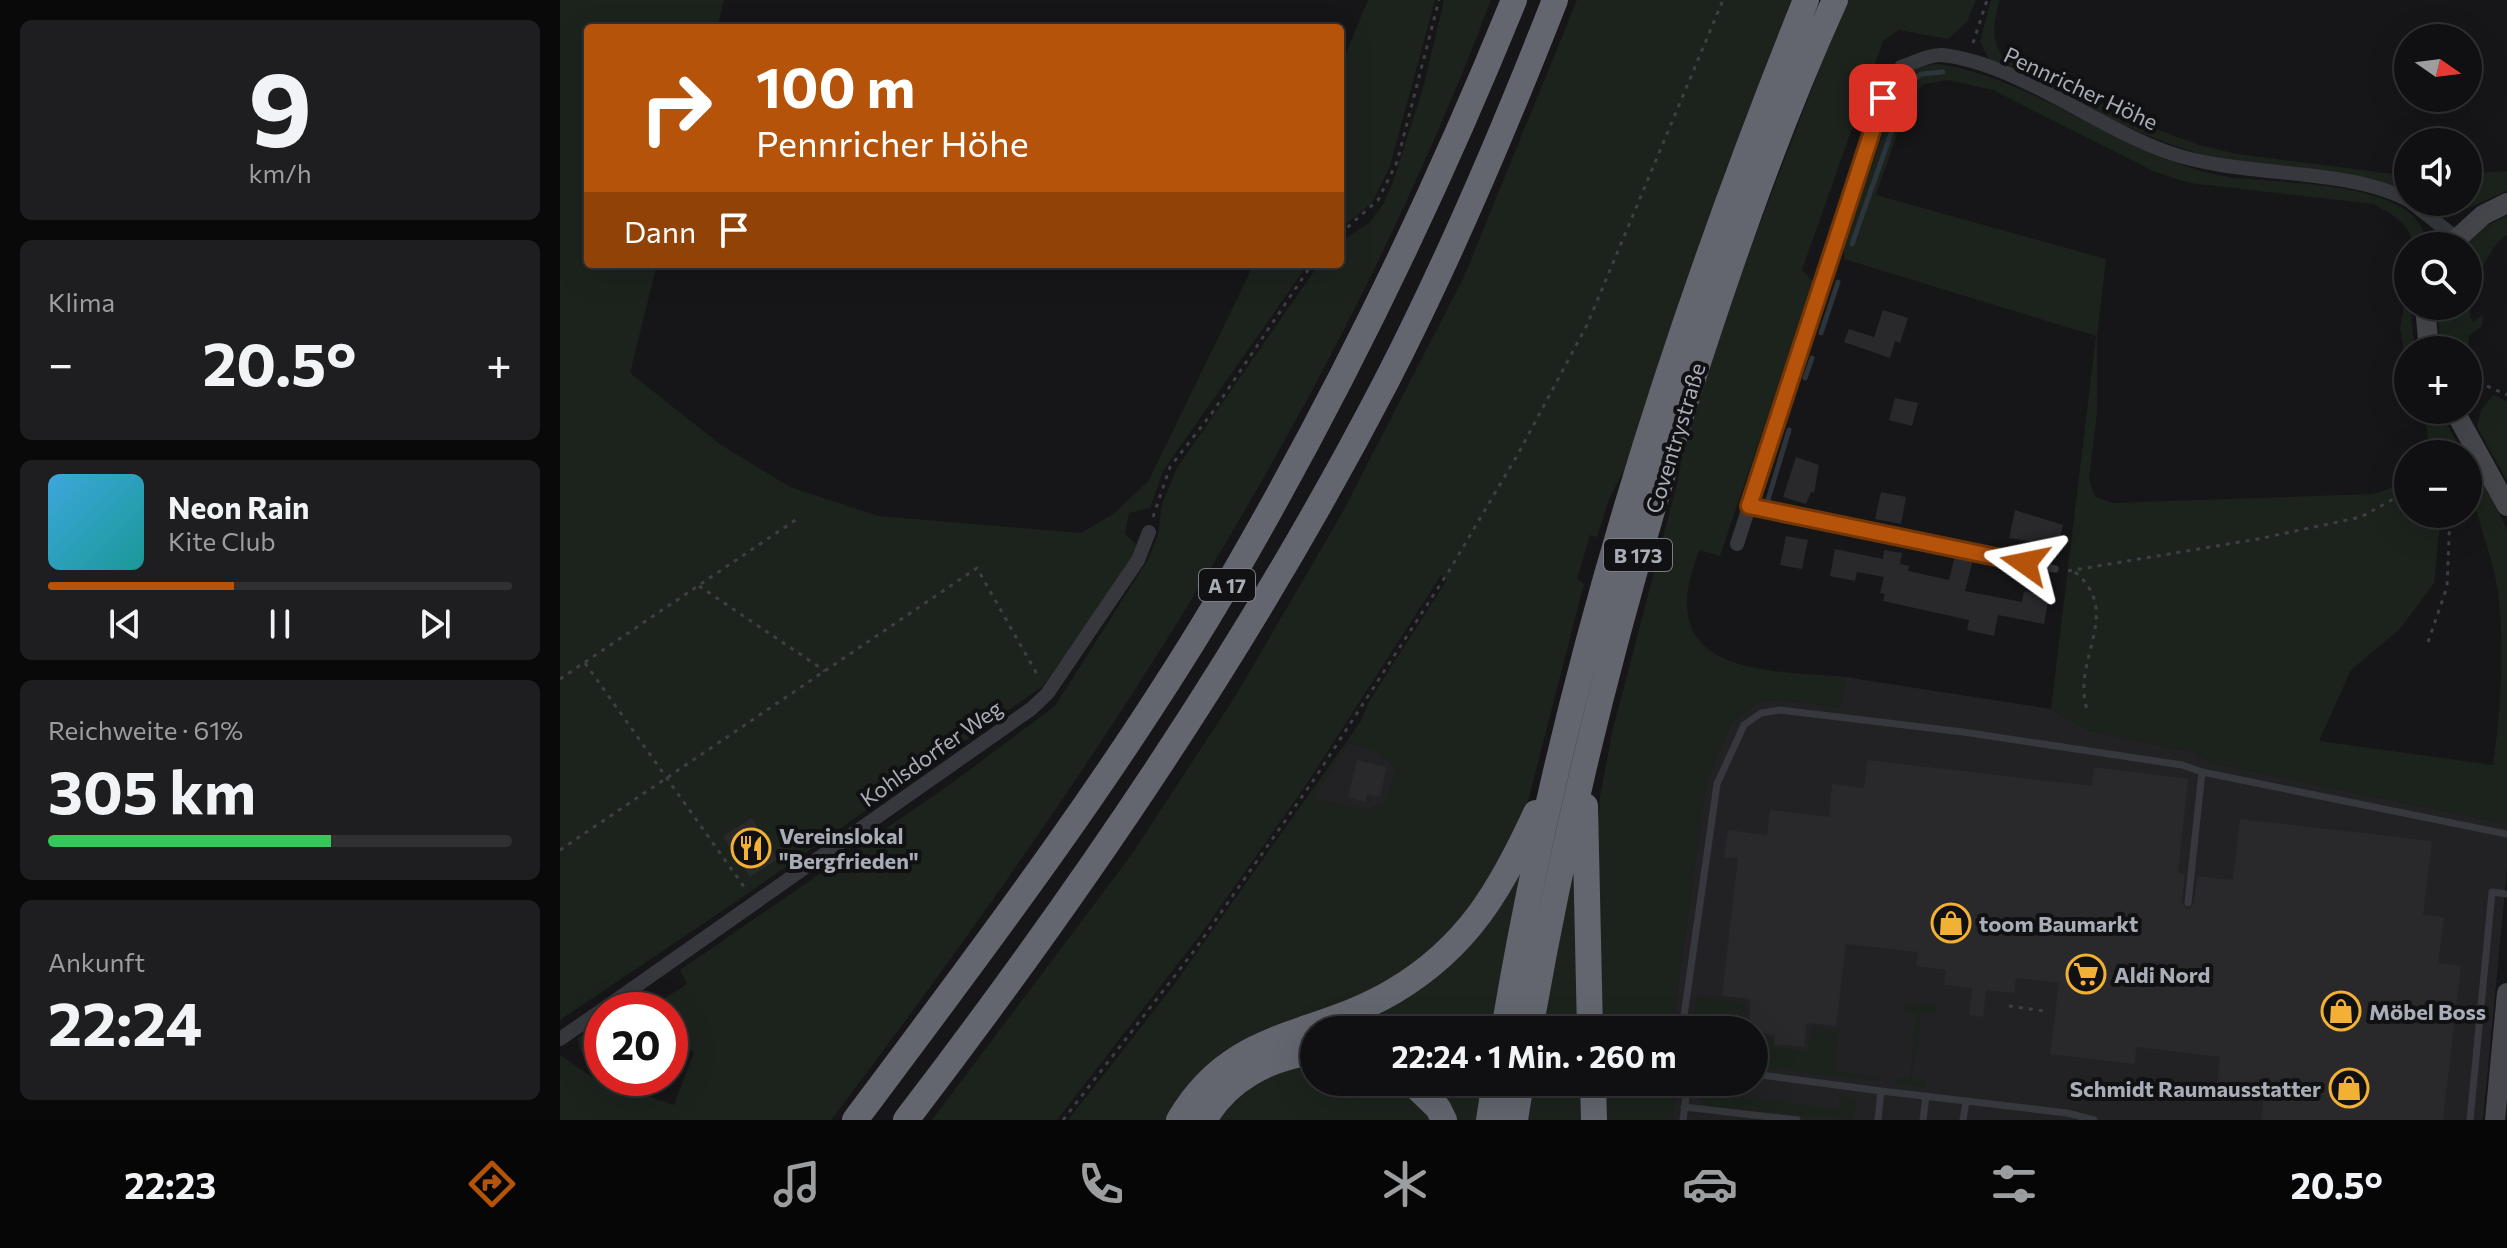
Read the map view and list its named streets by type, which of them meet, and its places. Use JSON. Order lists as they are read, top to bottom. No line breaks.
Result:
{"streets":{"highway":["Coventrystraße","B 173","A 17"],"street":["Pennricher Höhe","Kohlsdorfer Weg"]},"places":{"restaurant":["Vereinslokal \"Bergfrieden\""],"shop":["toom Baumarkt","Möbel Boss","Schmidt Raumausstatter"],"supermarket":["Aldi Nord"]},"north":"right","page":{"tile":[["9","km/h"],"Klima",["Reichweite · 61%","305 km"],["Ankunft","22:24"]],"map_buttons":["+","−"],"turn":["100 m","Pennricher Höhe"],"then":"Dann","heat":["−","20.5°","+"],"song":["Neon Rain","Kite Club"],"limit":"20","trip":"22:24 · 1 Min. · 260 m","tabs":["22:23","20.5°"]}}
